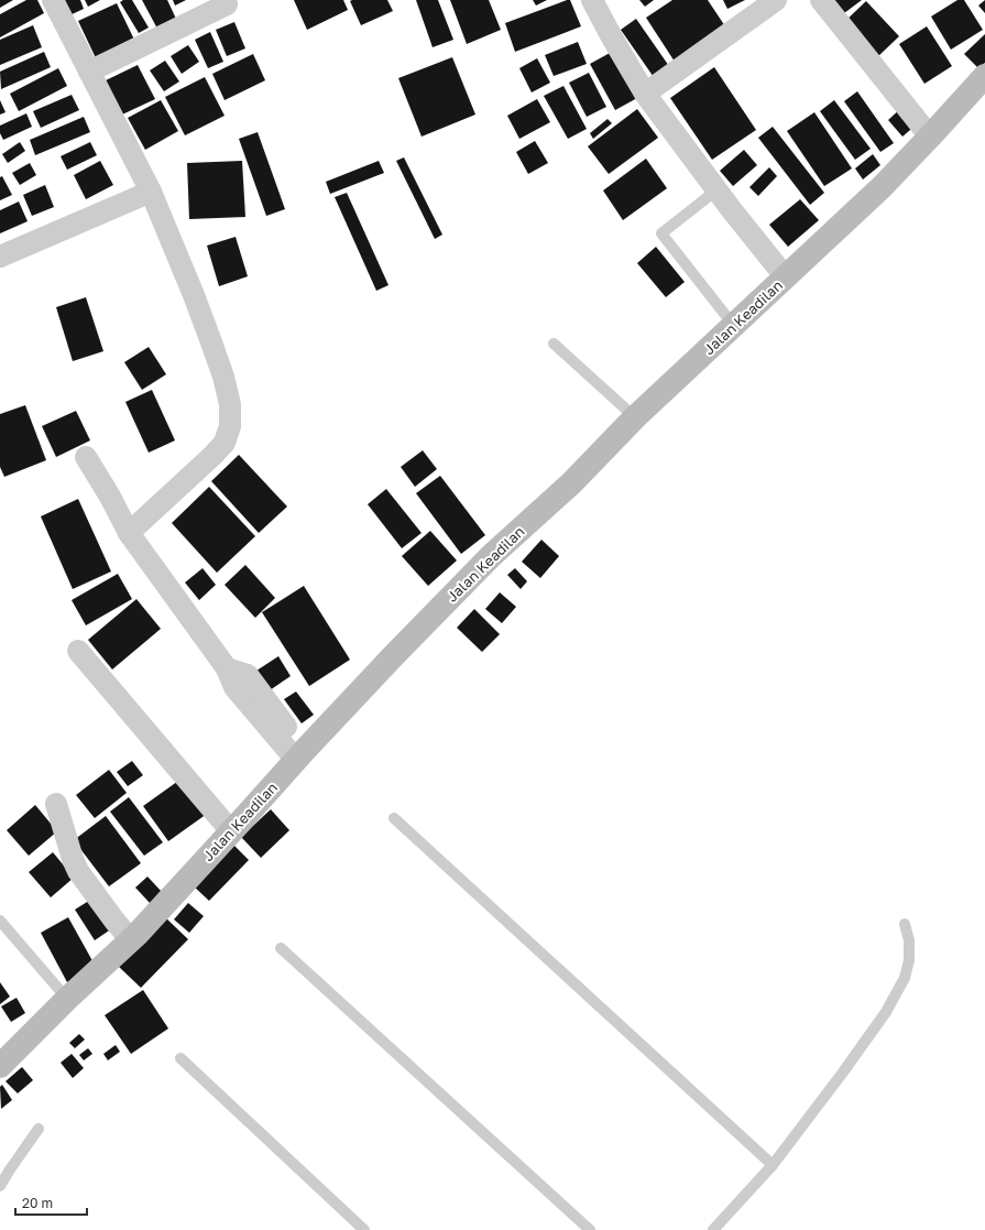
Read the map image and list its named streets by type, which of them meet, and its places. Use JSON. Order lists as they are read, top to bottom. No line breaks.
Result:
{"streets":{"main road":["Jalan Keadilan"]},"scale_bar":"20 m"}
